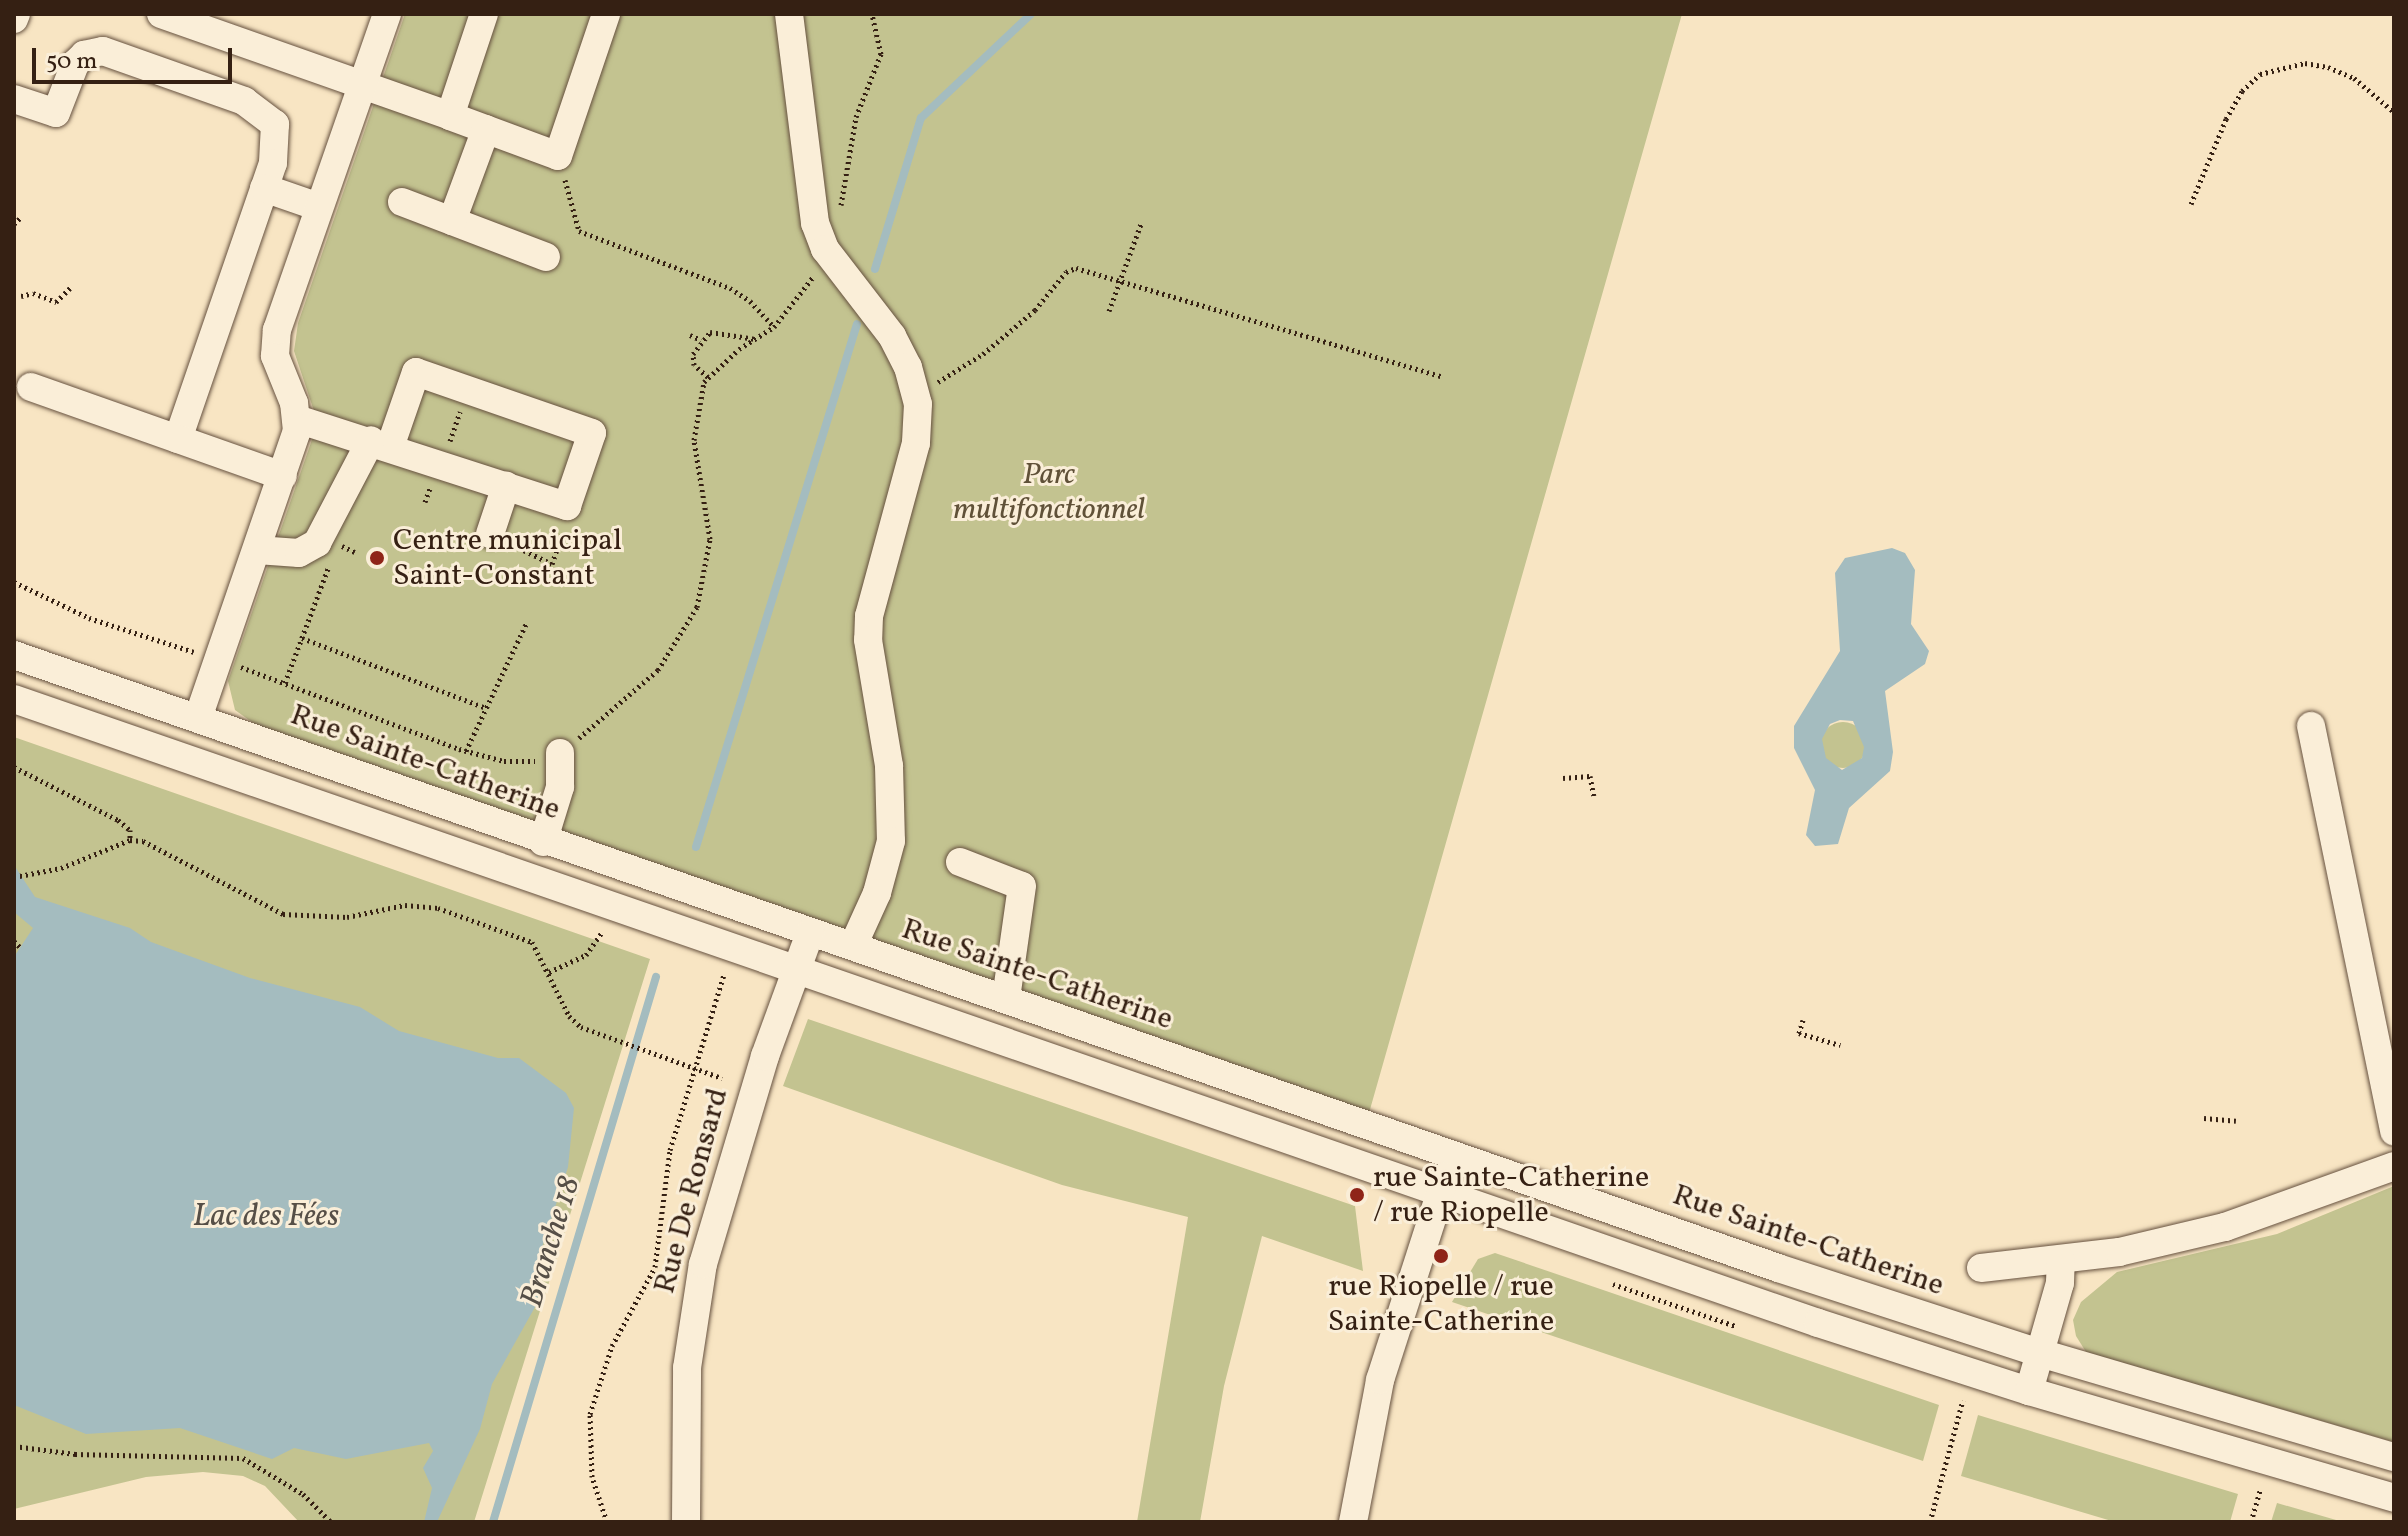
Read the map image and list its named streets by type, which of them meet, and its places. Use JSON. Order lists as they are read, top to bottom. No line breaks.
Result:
{"streets":{"street":["Rue Sainte-Catherine","Rue De Ronsard"]},"crossings":[["Rue Sainte-Catherine","Rue De Ronsard"]],"water":["Lac des Fées","Branche 18"],"parks":["Parc multifonctionnel"],"places":["Centre municipal Saint-Constant","rue Sainte-Catherine / rue Riopelle","rue Riopelle / rue Sainte-Catherine"],"scale_bar":"50 m"}
